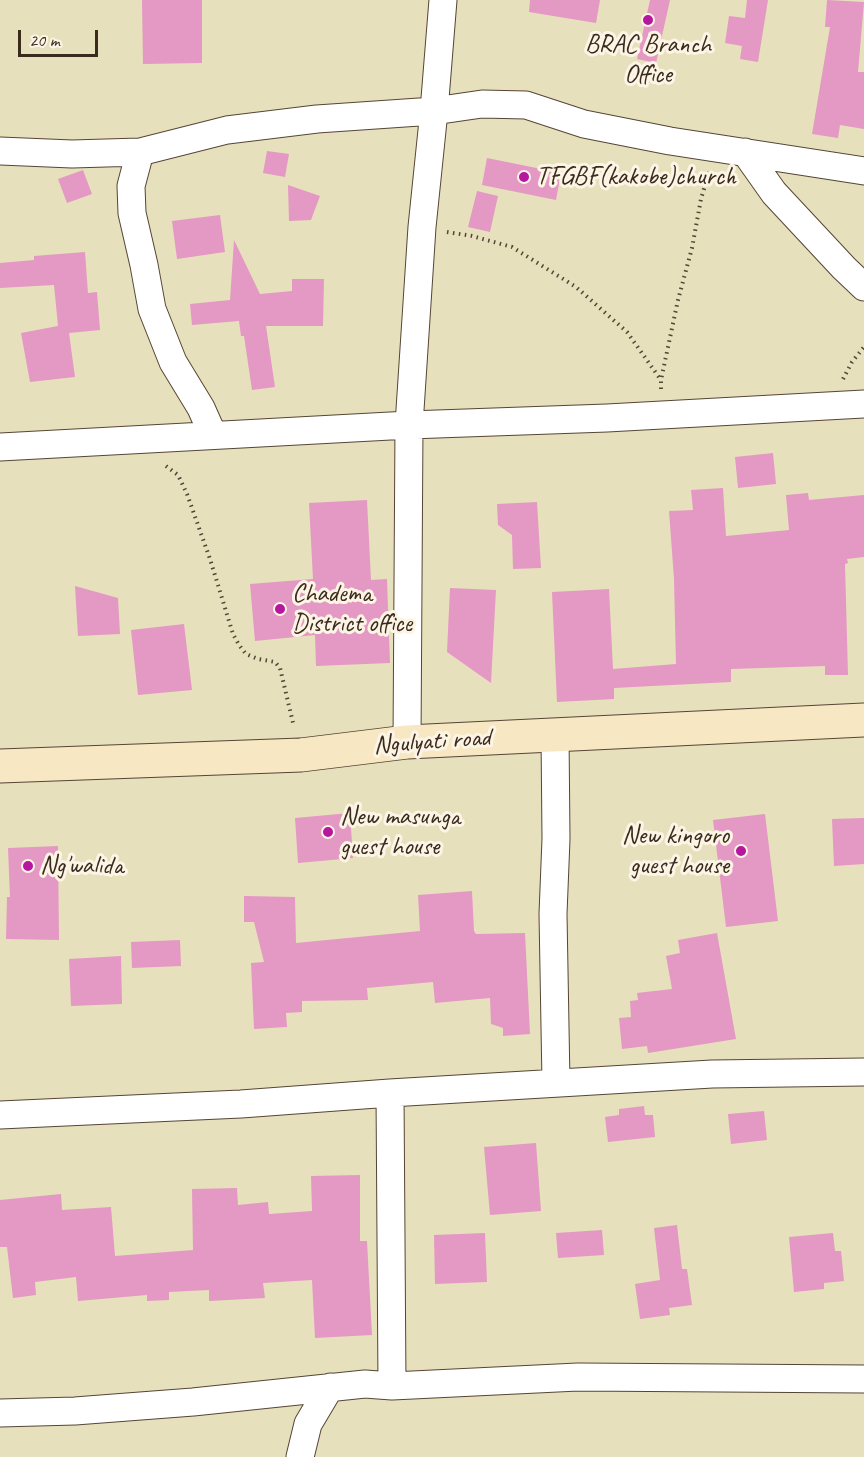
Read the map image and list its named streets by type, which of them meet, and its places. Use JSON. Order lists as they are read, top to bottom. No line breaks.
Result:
{"streets":{"main road":["Ngulyati road"]},"places":["BRAC Branch Office","TFGBF(kakobe)church","Chadema District office","New masunga guest house","New kingoro guest house","Ng'walida"],"scale_bar":"20 m"}
